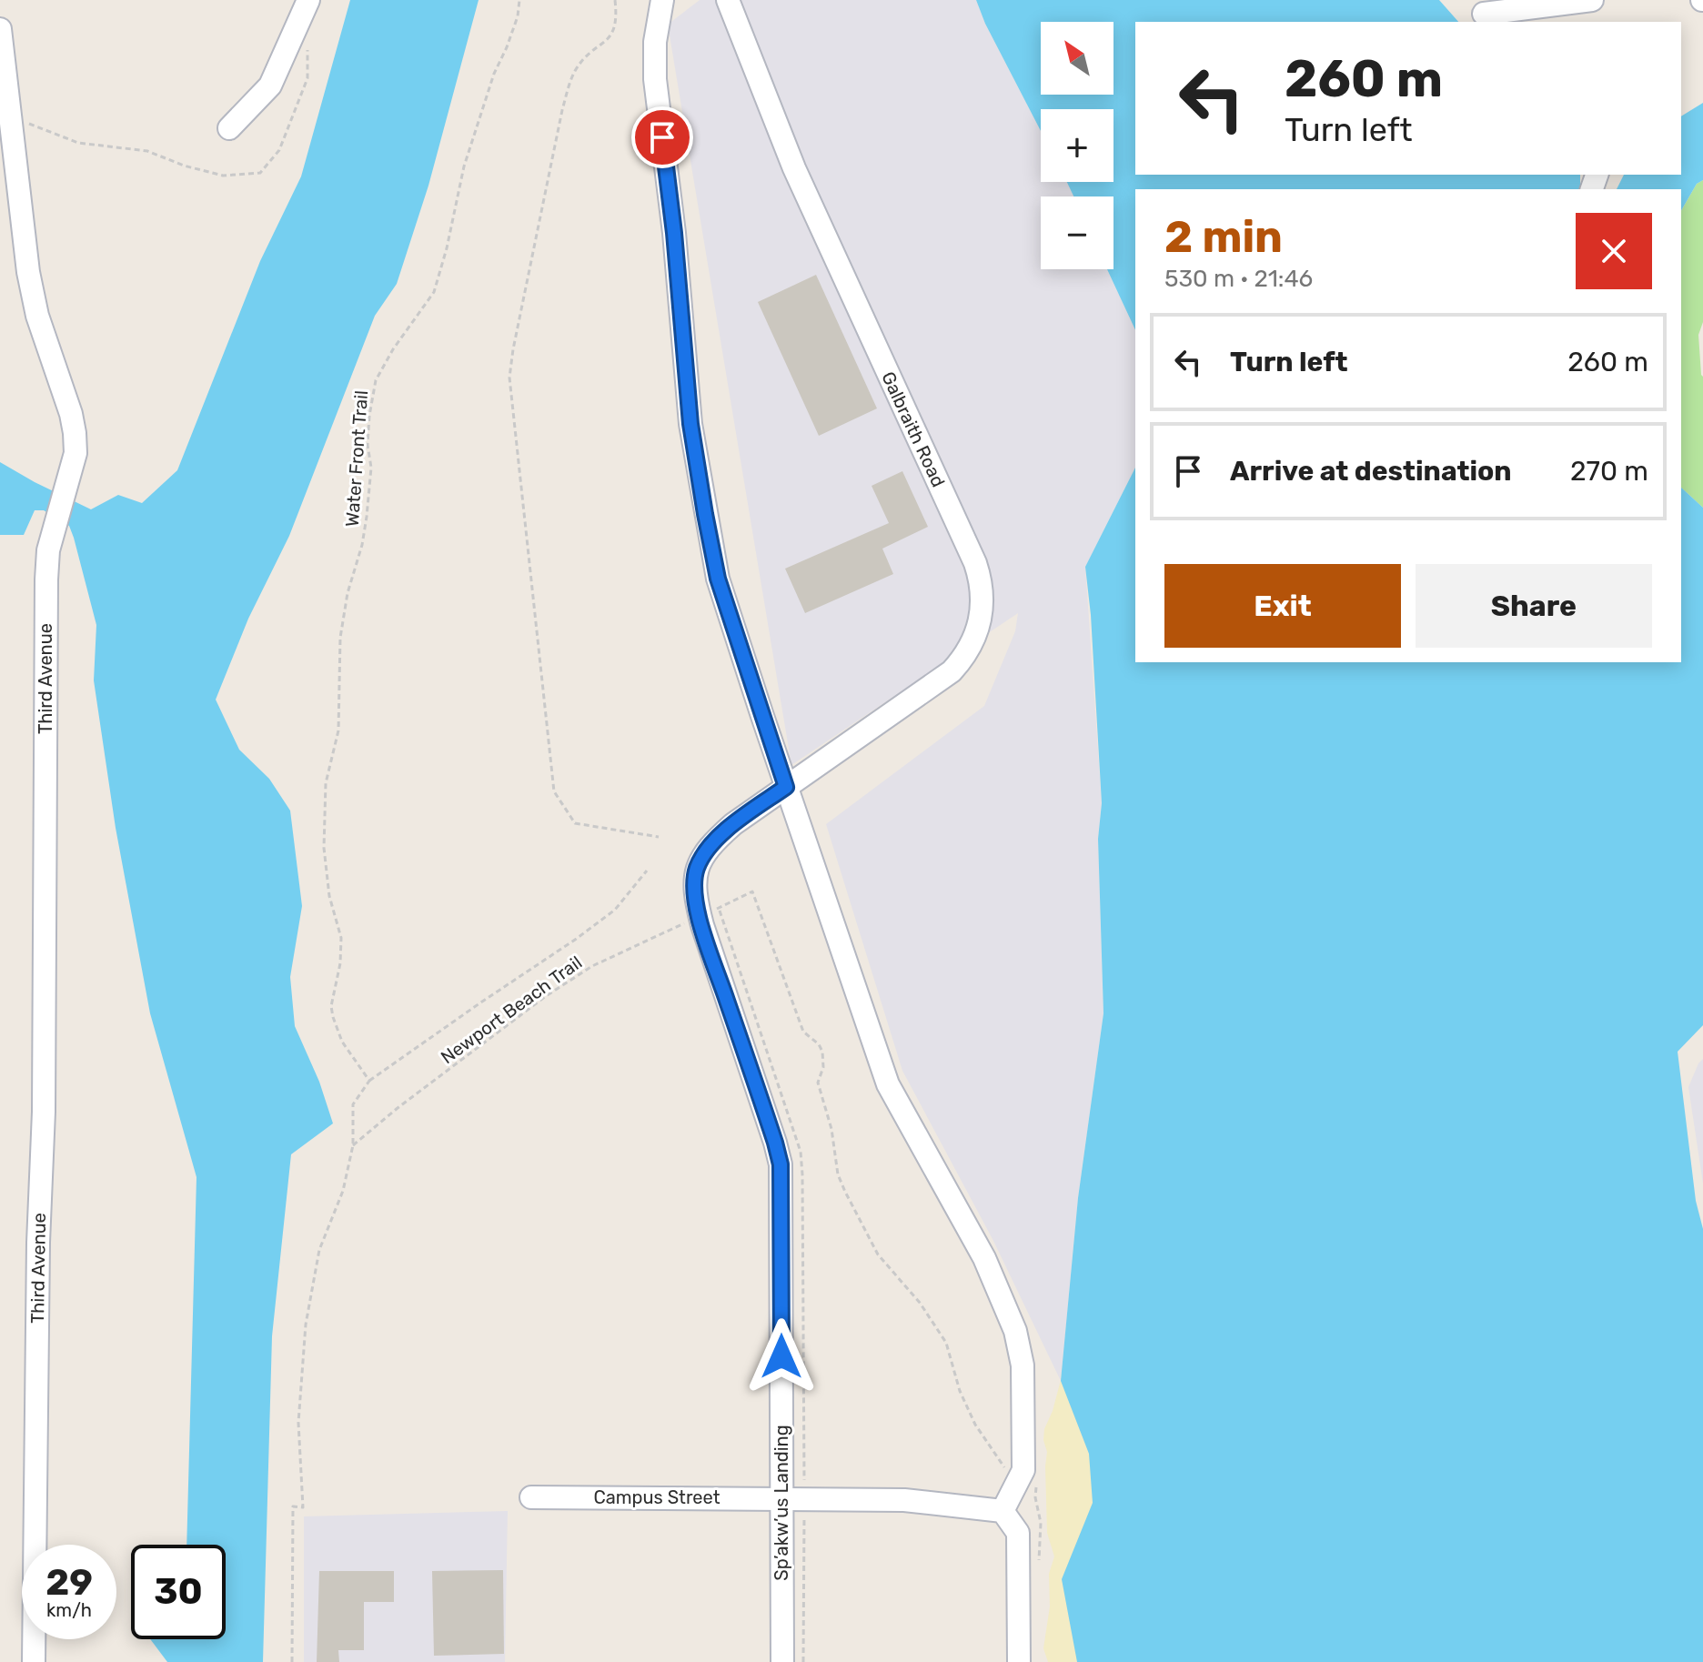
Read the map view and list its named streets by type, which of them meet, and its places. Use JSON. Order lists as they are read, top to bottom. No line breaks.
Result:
{"streets":{"street":["Galbraith Road","Third Avenue","Campus Street","Sp’akw’us Landing"],"path":["Water Front Trail","Newport Beach Trail"]},"crossings":[["Galbraith Road","Sp’akw’us Landing"],["Campus Street","Sp’akw’us Landing"]],"north":"top left","page":{"map_buttons":["+","−"],"turn":["260 m","Turn left"],"heading":["2 min","530 m · 21:46"],"list":[{"name":"Turn left","value":"260 m"},{"name":"Arrive at destination","value":"270 m"}],"buttons":["Exit","Share"],"speed":"29 km/h","limit":"30"}}
